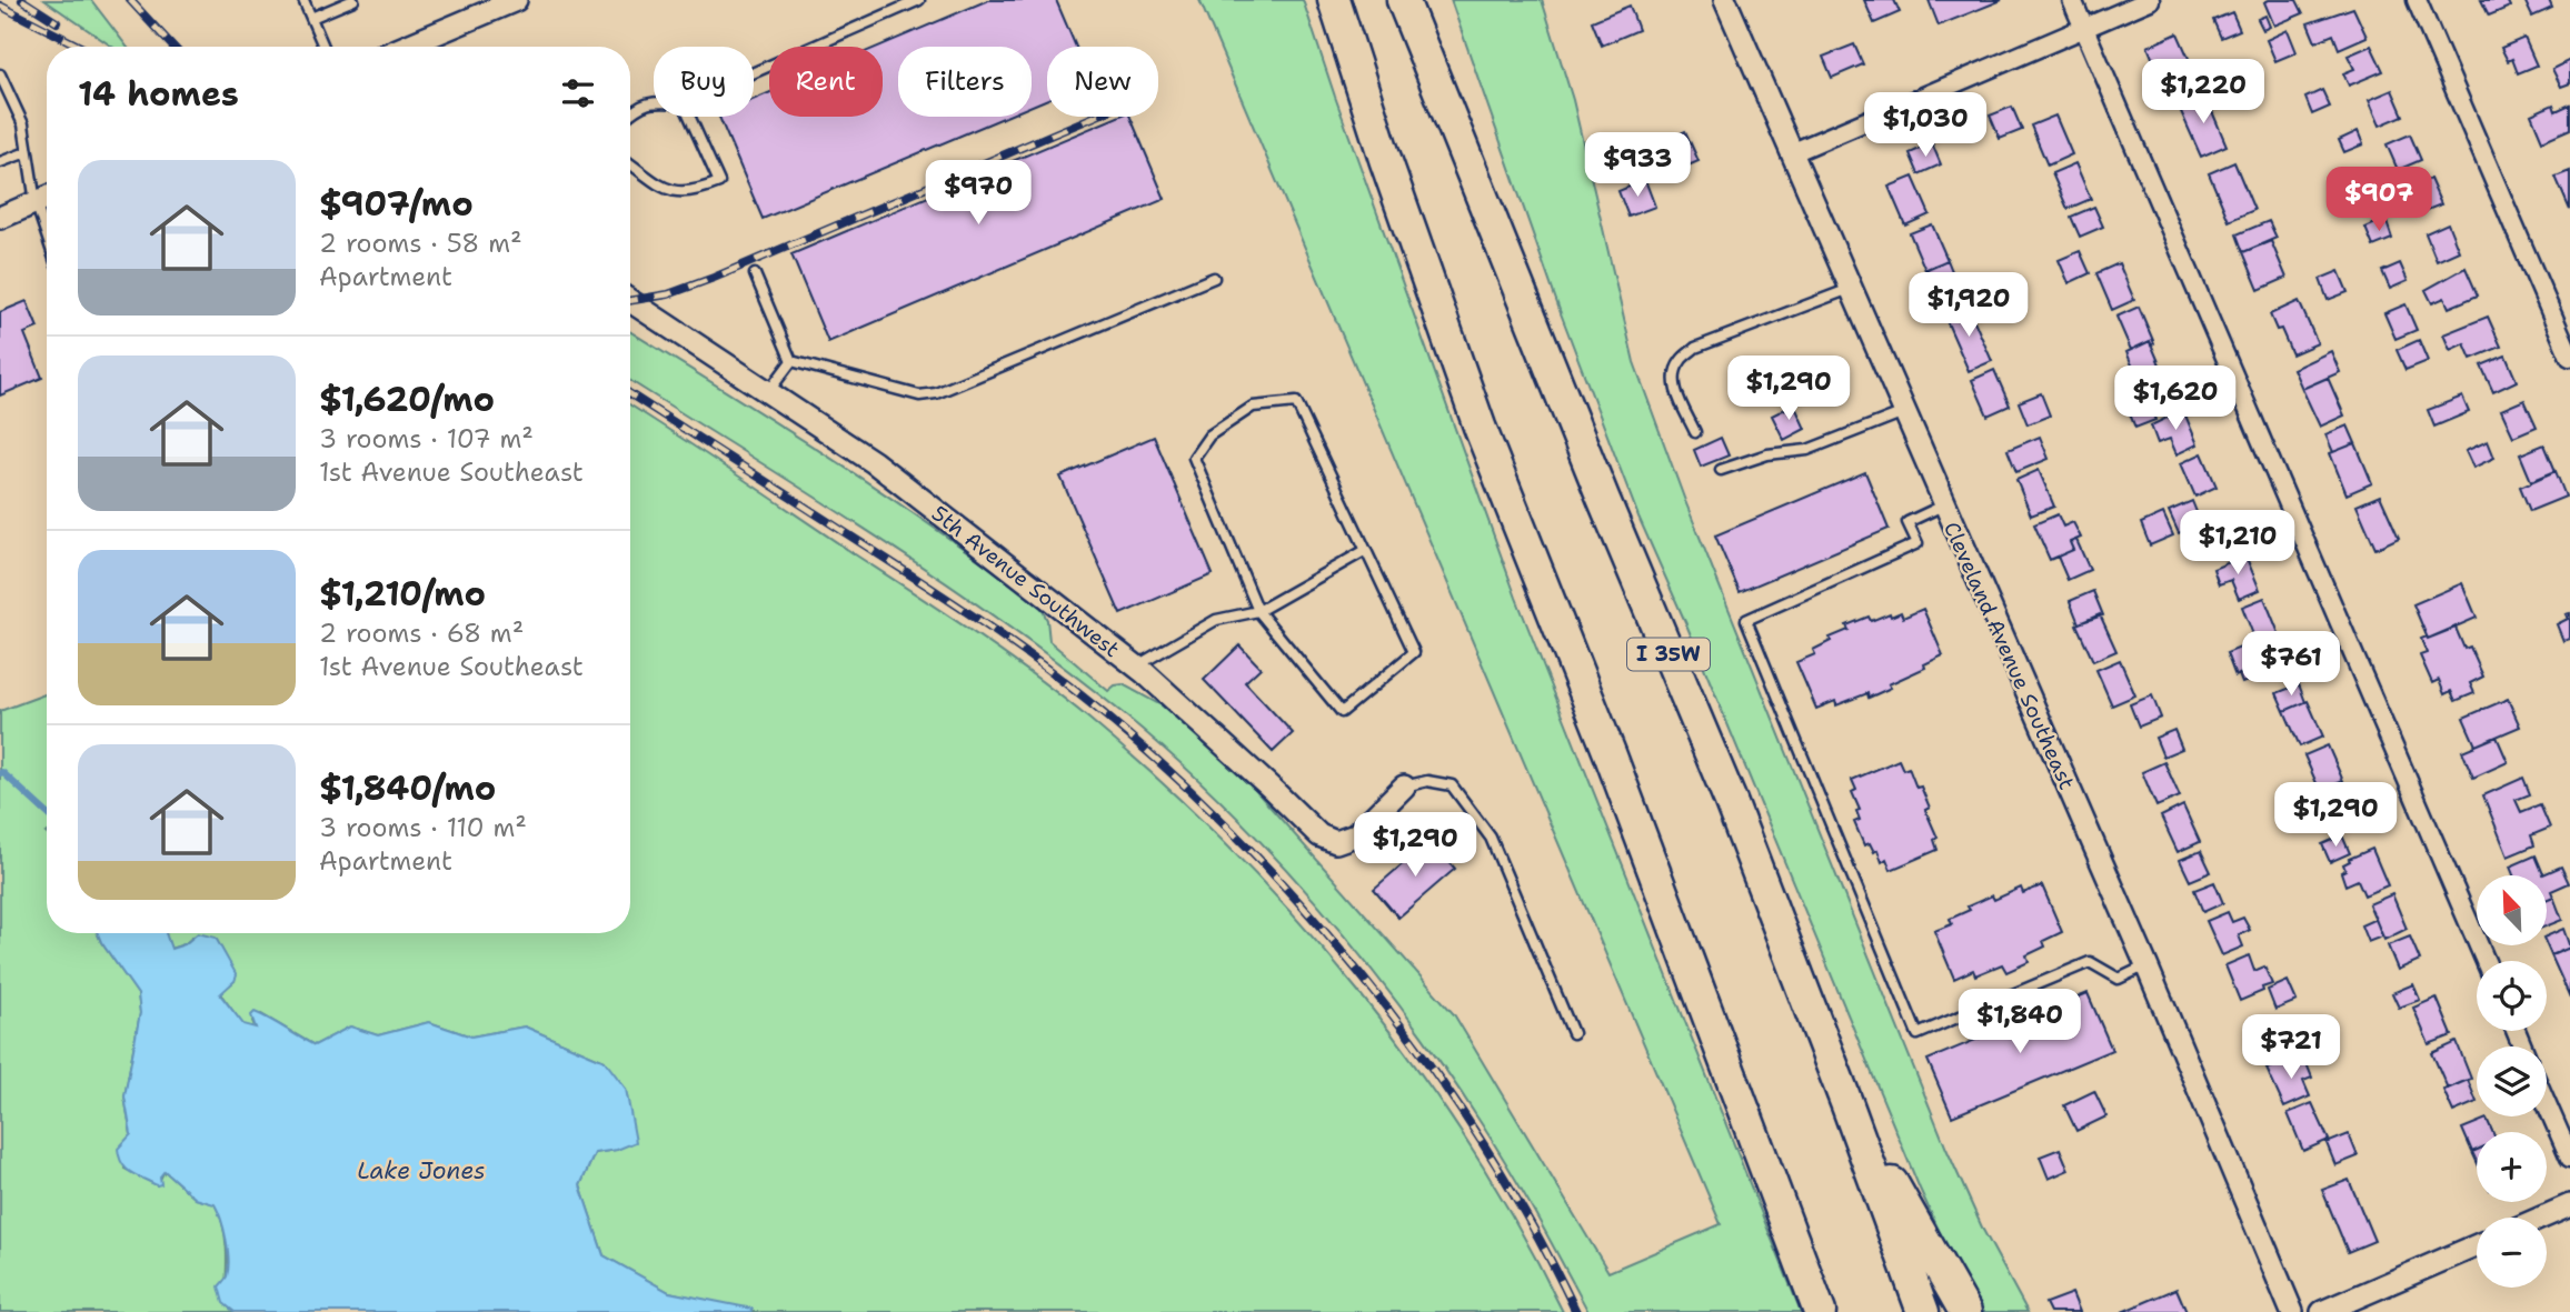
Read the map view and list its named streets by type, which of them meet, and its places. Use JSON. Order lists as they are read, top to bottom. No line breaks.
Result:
{"streets":{"highway":["I 35W"],"street":["5th Avenue Southwest","Cleveland Avenue Southeast"]},"water":["Lake Jones"],"north":"top left","page":{"chip":["Buy","Rent","Filters","New"],"heading":"14 homes","price":["$1,220","$1,030","$933","$970","$907","$1,920","$1,290","$1,620","$1,210","$761","$1,290","$1,290","$1,840","$721"],"list":[{"name":"$907/mo","note":"2 rooms · 58 m² · Apartment"},{"name":"$1,620/mo","note":"3 rooms · 107 m² · 1st Avenue Southeast"},{"name":"$1,210/mo","note":"2 rooms · 68 m² · 1st Avenue Southeast"},{"name":"$1,840/mo","note":"3 rooms · 110 m² · Apartment"}],"map_buttons":["+","−"]}}
